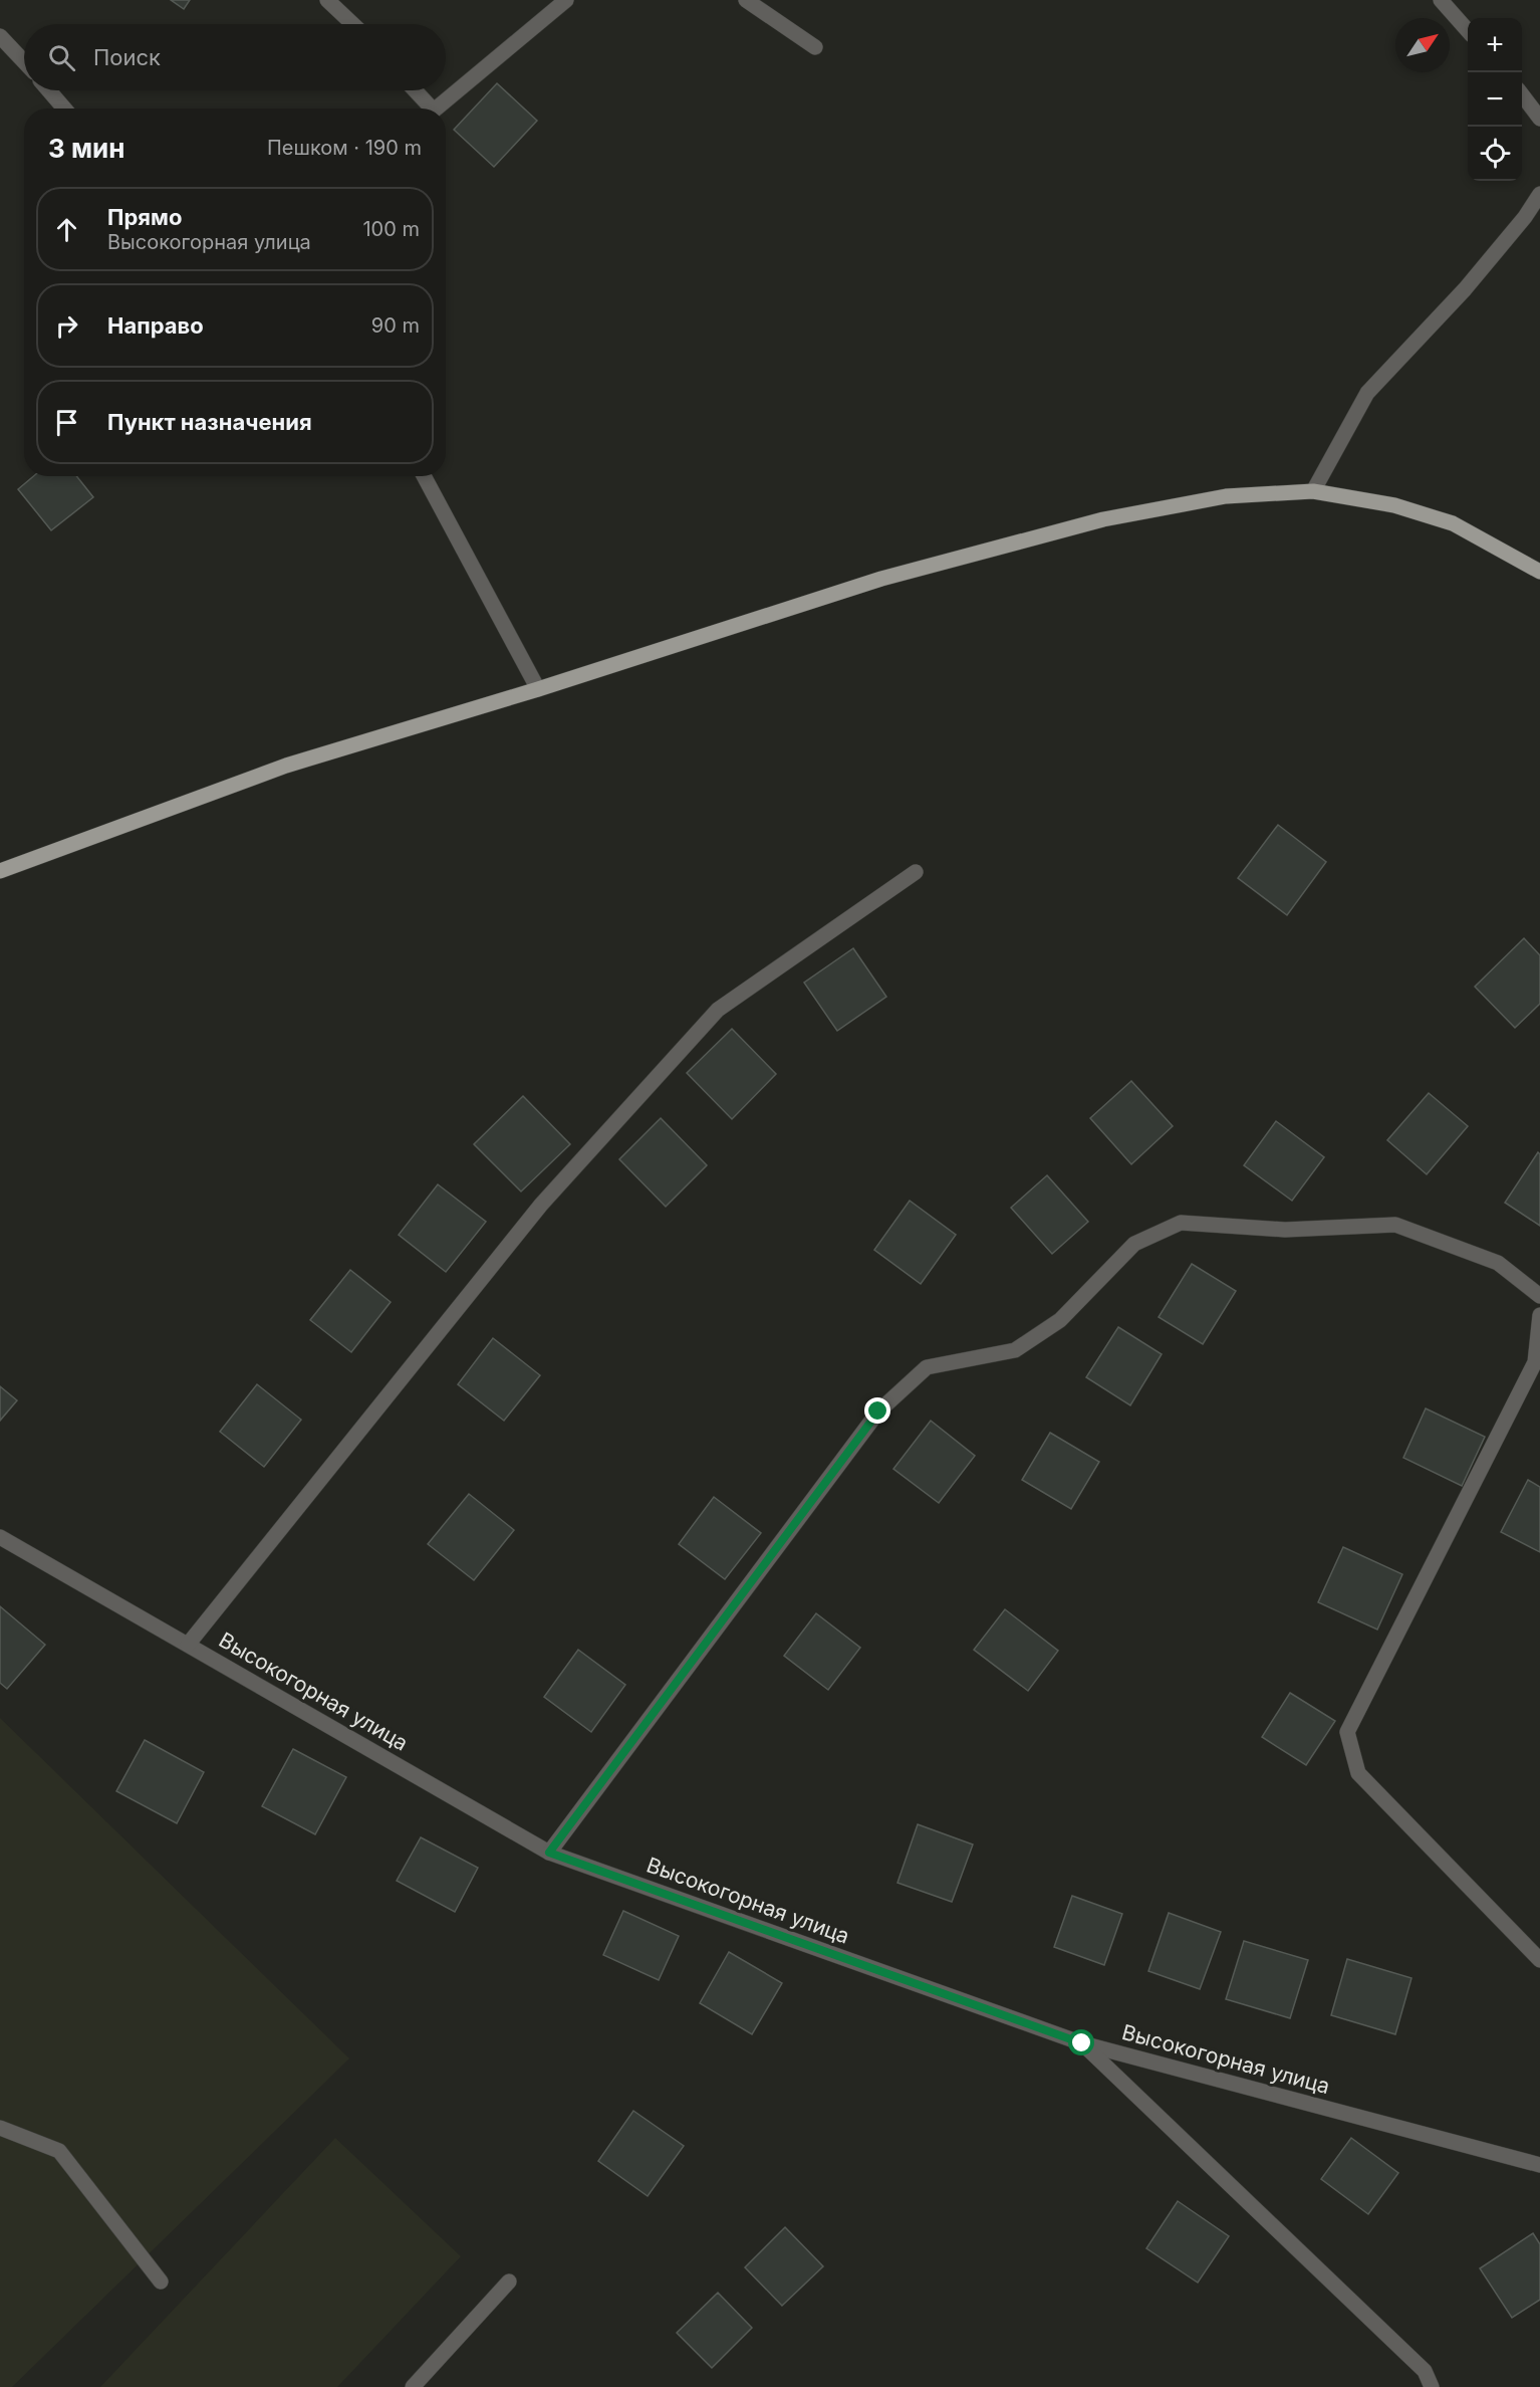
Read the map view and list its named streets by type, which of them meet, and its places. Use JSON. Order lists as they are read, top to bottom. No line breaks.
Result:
{"streets":{"street":["Высокогорная улица"]},"north":"top right","page":{"map_buttons":["+","−"],"search":"Поиск","heading":["3 мин","Пешком · 190 m"],"list":[["Прямо","Высокогорная улица","100 m"],["Направо","90 m"],"Пункт назначения"]}}
